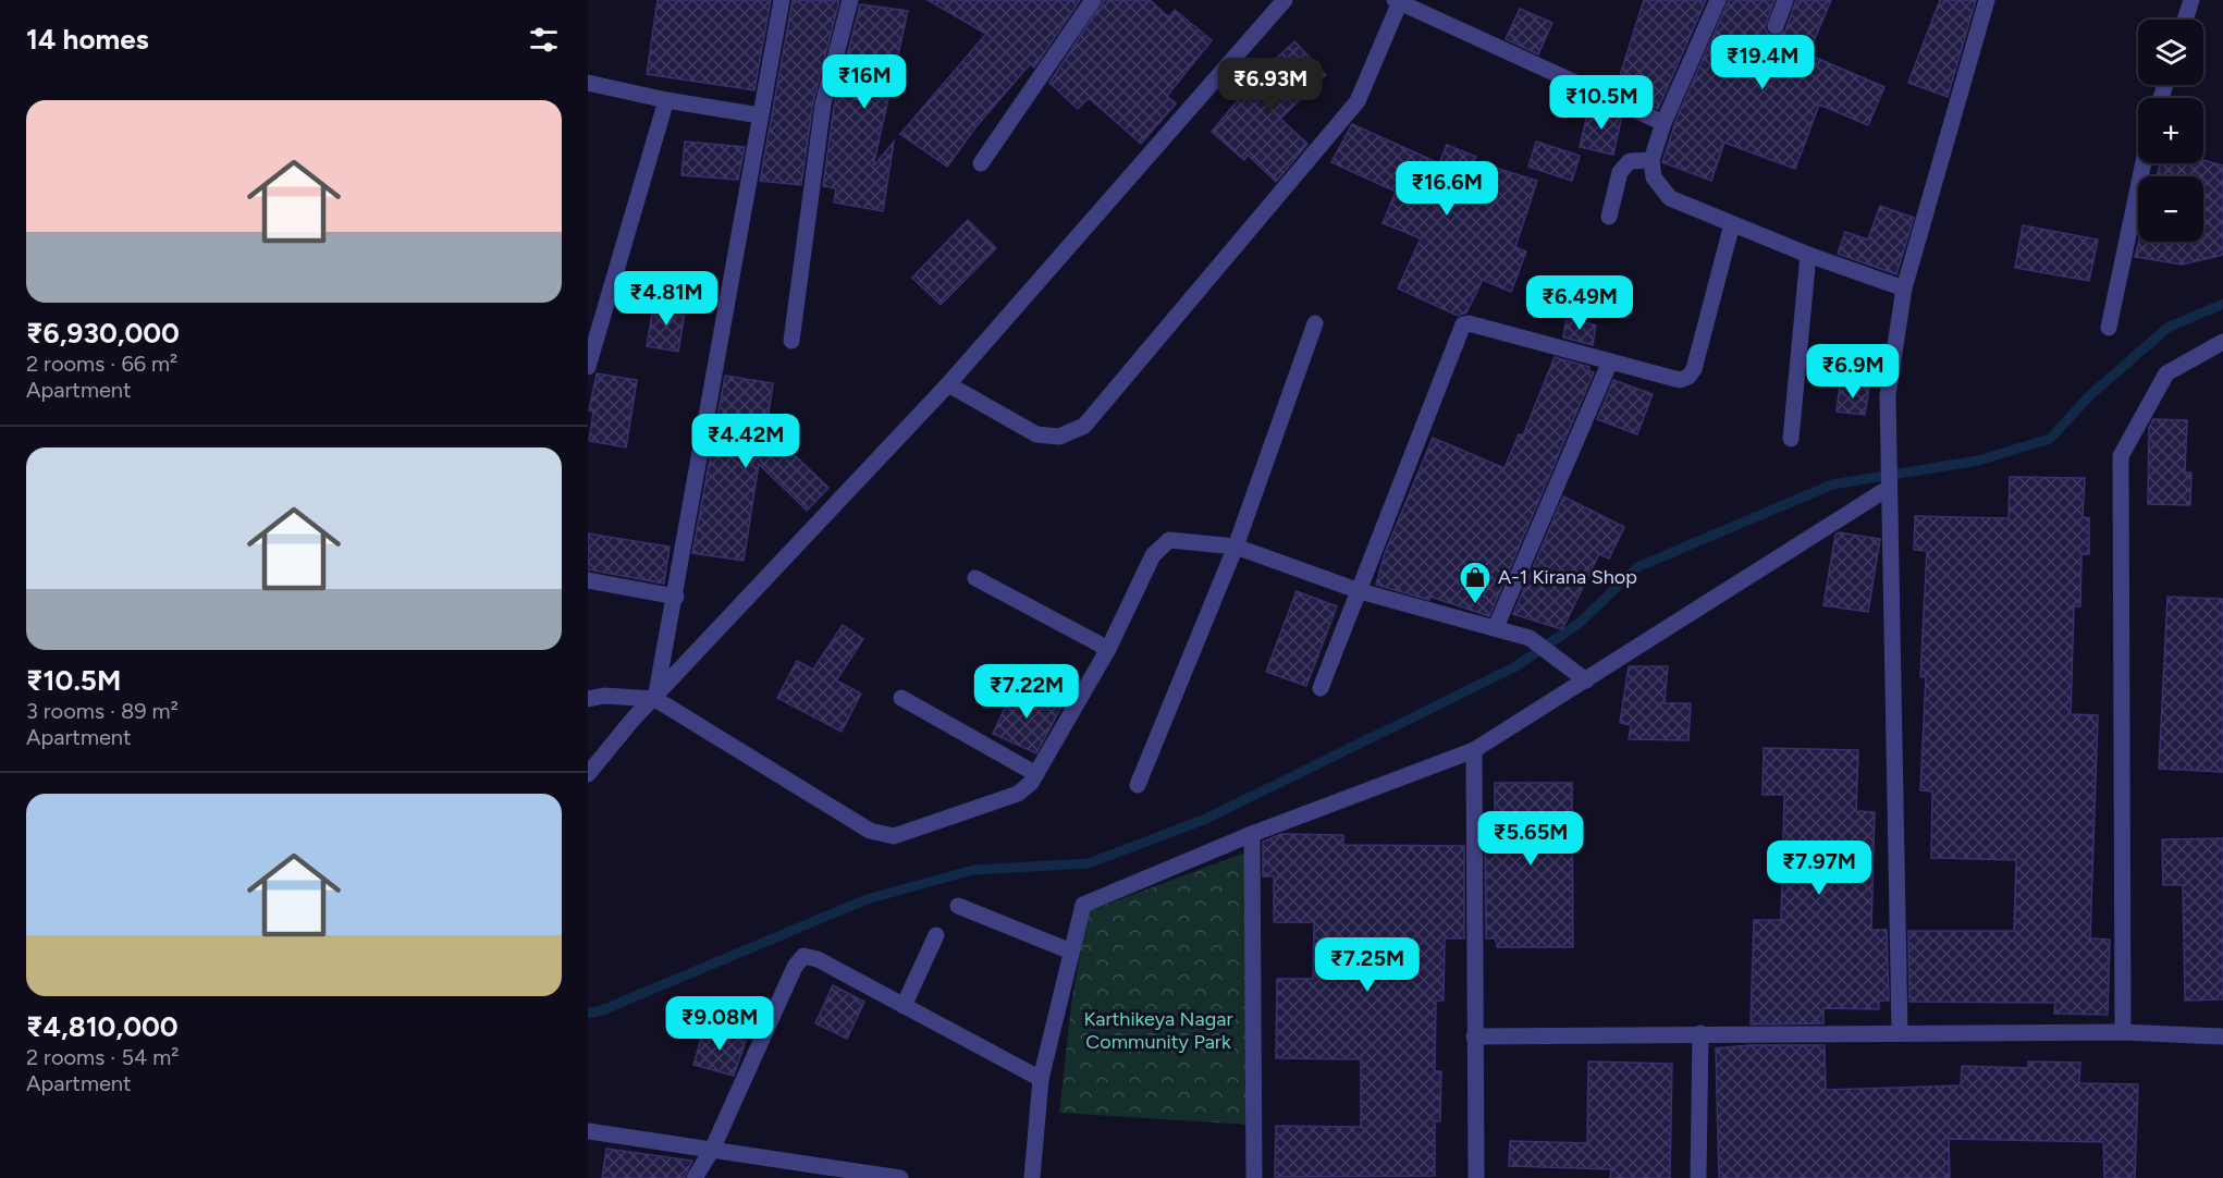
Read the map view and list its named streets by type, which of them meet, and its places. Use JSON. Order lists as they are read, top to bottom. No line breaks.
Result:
{"parks":["Karthikeya Nagar Community Park"],"places":{"shop":["A-1 Kirana Shop"]},"page":{"heading":"14 homes","map_buttons":["+","−"],"price":["₹19.4M","₹16M","₹6.93M","₹10.5M","₹16.6M","₹4.81M","₹6.49M","₹6.9M","₹4.42M","₹7.22M","₹5.65M","₹7.97M","₹7.25M","₹9.08M"],"list":[{"name":"₹6,930,000","note":"2 rooms · 66 m² · Apartment"},{"name":"₹10.5M","note":"3 rooms · 89 m² · Apartment"},{"name":"₹4,810,000","note":"2 rooms · 54 m² · Apartment"}]}}
